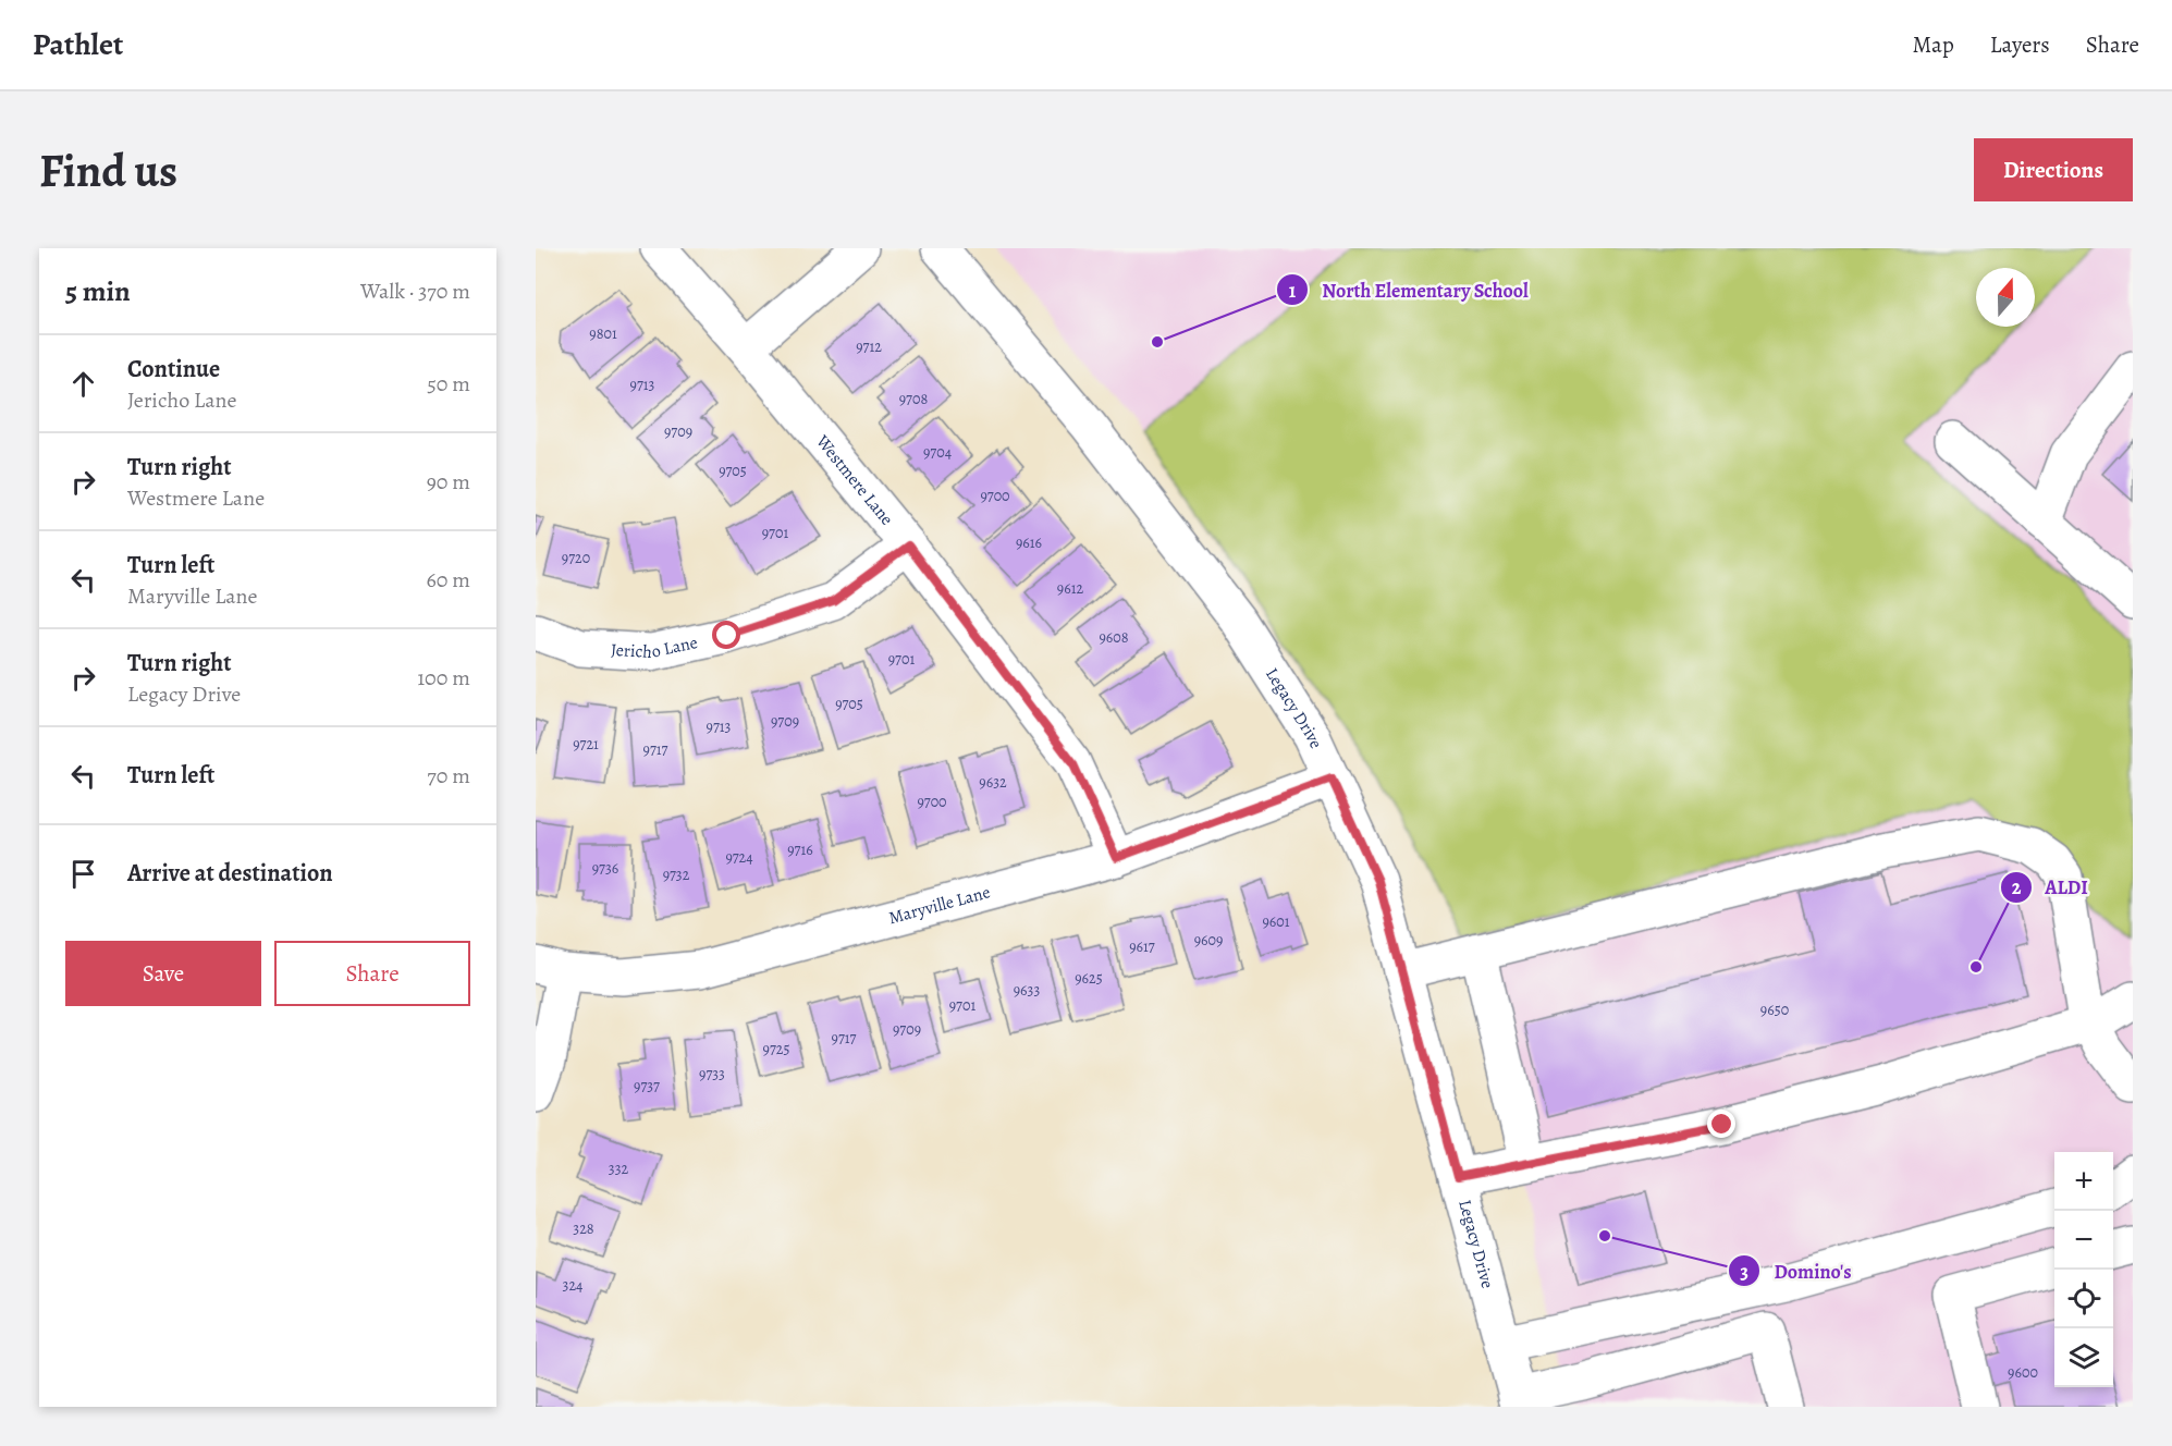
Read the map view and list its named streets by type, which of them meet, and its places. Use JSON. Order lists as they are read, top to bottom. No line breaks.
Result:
{"streets":{"street":["Westmere Lane","Jericho Lane","Legacy Drive","Maryville Lane"]},"crossings":[["Westmere Lane","Jericho Lane"],["Westmere Lane","Maryville Lane"],["Legacy Drive","Maryville Lane"]],"places":["North Elementary School","ALDI","Domino's"],"house_numbers":["9801","9712","9713","9708","9709","9704","9705","9700","9701","9616","9720","9612","9608","9701","9705","9709","9713","9721","9717","9632","9700","9716","9724","9736","9732","9601","9609","9617","9625","9633","9701","9650","9709","9717","9725","9733","9737","332","328","324","9600"],"north":"top","page":{"header":"Pathlet","nav":["Map","Layers","Share"],"buttons":["Directions",["Save","Share"]],"title":"Find us","heading":["5 min","Walk · 370 m"],"list":[["Continue","Jericho Lane","50 m"],["Turn right","Westmere Lane","90 m"],["Turn left","Maryville Lane","60 m"],["Turn right","Legacy Drive","100 m"],["Turn left","70 m"],"Arrive at destination"],"map_buttons":["+","−"]}}
